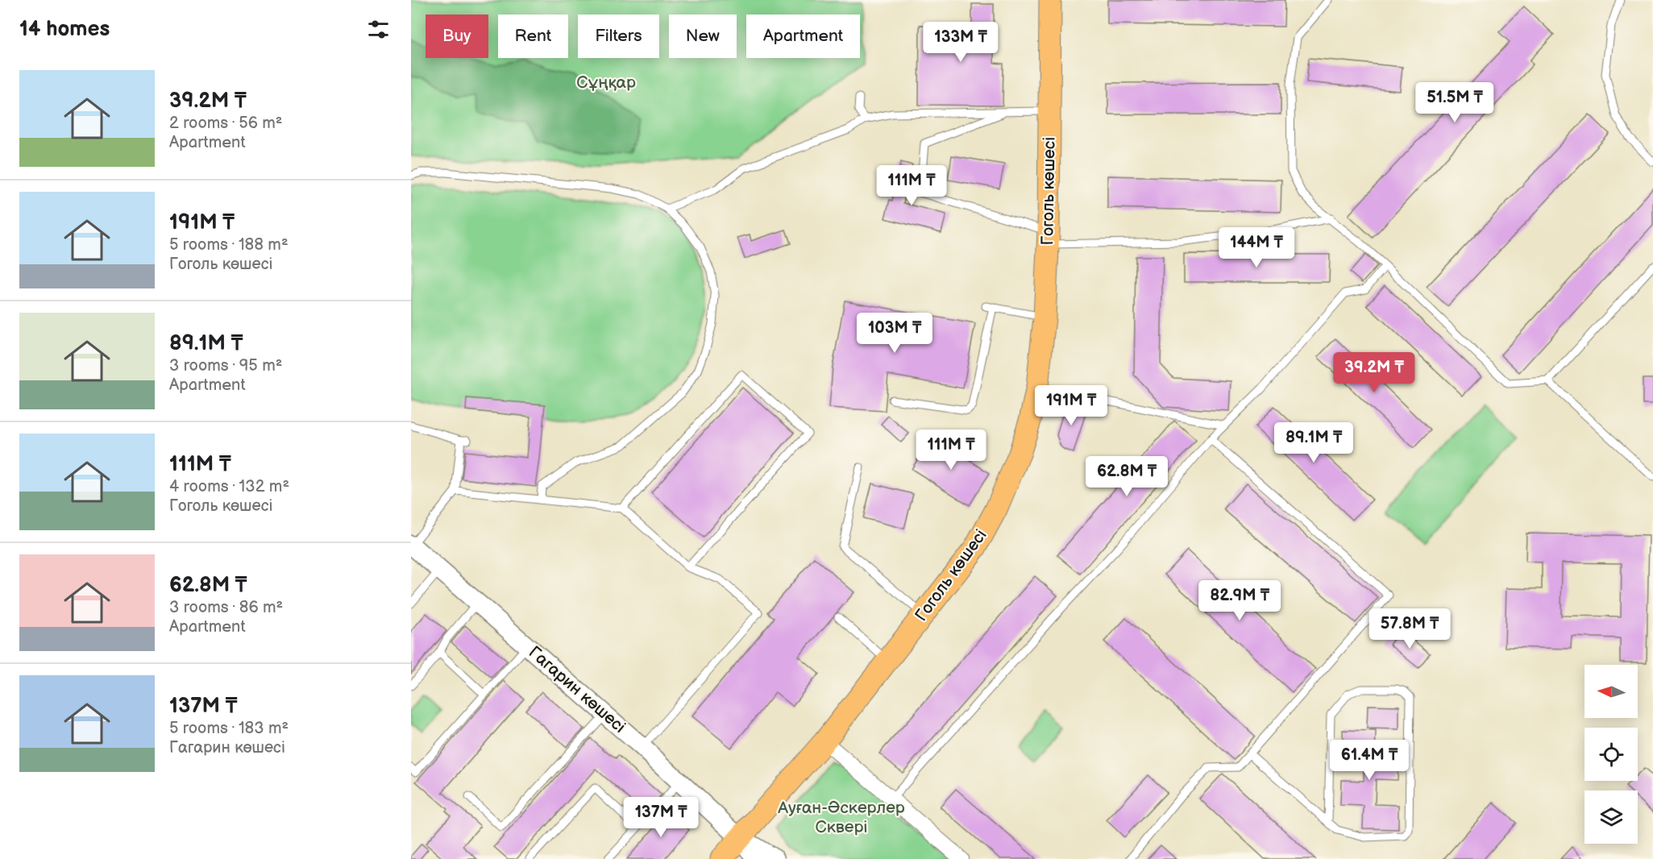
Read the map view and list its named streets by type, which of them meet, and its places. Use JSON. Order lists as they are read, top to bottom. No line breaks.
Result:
{"streets":{"main road":["Гоголь көшесі"],"street":["Гагарин көшесі"]},"crossings":[["Гоголь көшесі","Гагарин көшесі"]],"parks":["Сұңқар","Ауған-Әскерлер Сквері"],"north":"left","page":{"heading":"14 homes","chip":["Buy","Rent","Filters","New","Apartment"],"price":["133M ₸","51.5M ₸","111M ₸","144M ₸","103M ₸","39.2M ₸","191M ₸","89.1M ₸","111M ₸","62.8M ₸","82.9M ₸","57.8M ₸","61.4M ₸","137M ₸"],"list":[{"name":"39.2M ₸","note":"2 rooms · 56 m² · Apartment"},{"name":"191M ₸","note":"5 rooms · 188 m² · Гоголь көшесі"},{"name":"89.1M ₸","note":"3 rooms · 95 m² · Apartment"},{"name":"111M ₸","note":"4 rooms · 132 m² · Гоголь көшесі"},{"name":"62.8M ₸","note":"3 rooms · 86 m² · Apartment"},{"name":"137M ₸","note":"5 rooms · 183 m² · Гагарин көшесі"}]}}
